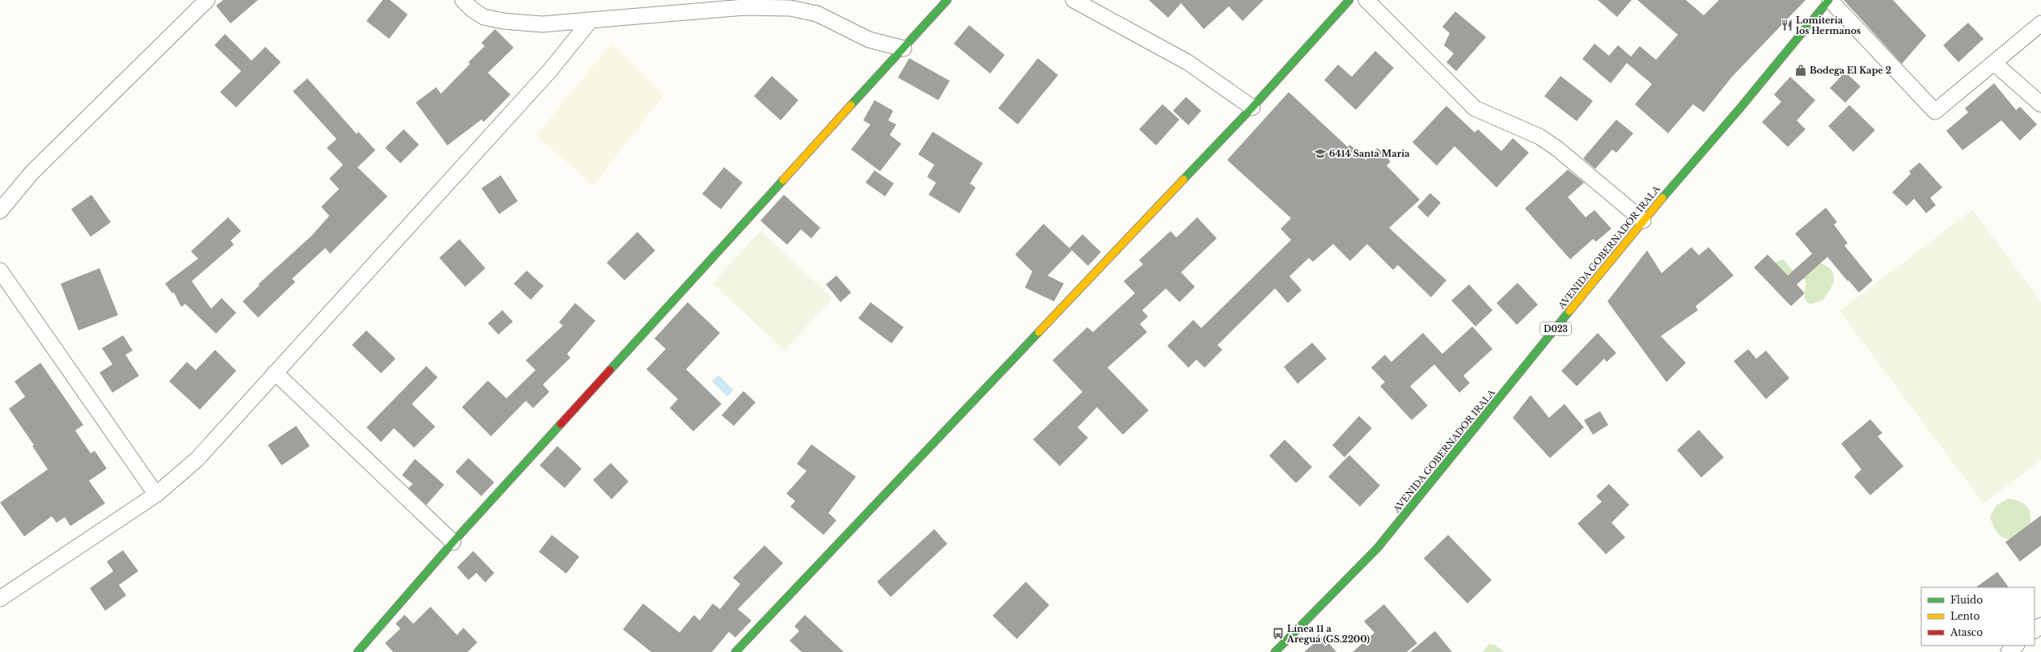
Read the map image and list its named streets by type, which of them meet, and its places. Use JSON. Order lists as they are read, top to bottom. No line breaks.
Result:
{"streets":{"street":["AVENIDA GOBERNADOR IRALA","D023"]},"places":{"restaurant":["Lomiteria los Hermanos"],"shop":["Bodega El Kape 2"],"school or university":["6414 Santa Maria"],"bus stop":["Línea 11 a Areguá (GS.2200)"]},"legend":["Fluido","Lento","Atasco"]}
